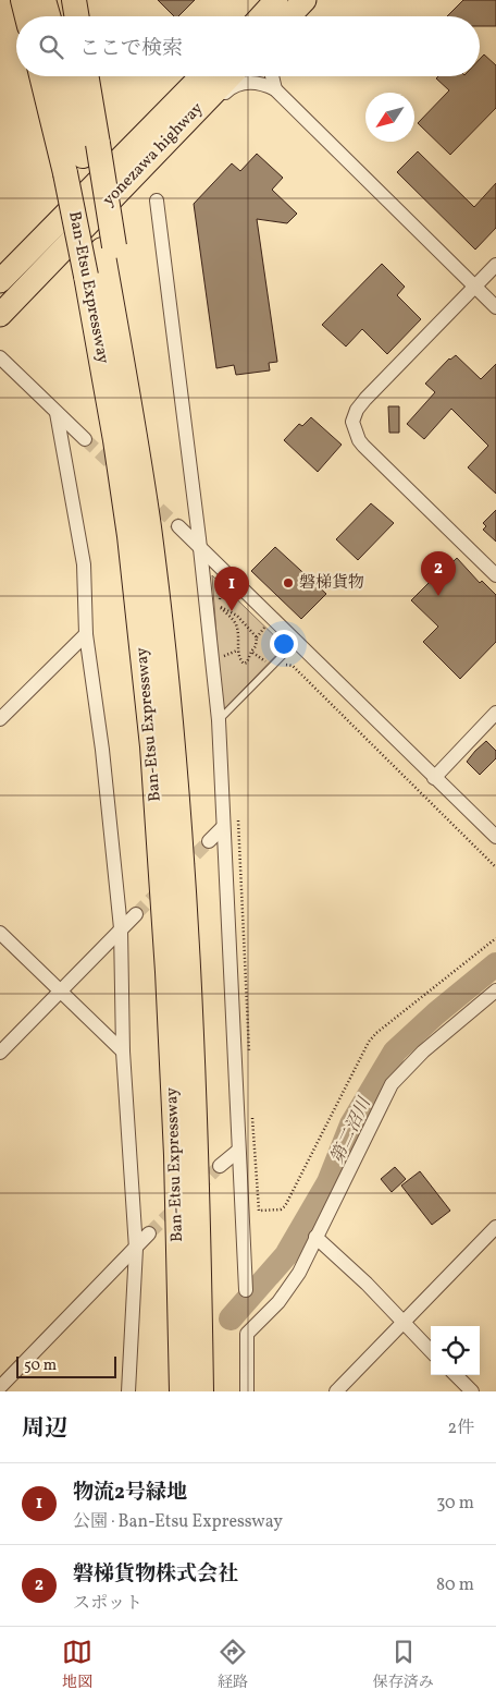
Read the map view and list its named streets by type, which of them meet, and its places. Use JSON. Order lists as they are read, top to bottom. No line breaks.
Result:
{"streets":{"highway":["yonezawa highway","Ban-Etsu Expressway"]},"water":["第二沼川"],"places":["磐梯貨物"],"scale_bar":"50 m","north":"bottom left","page":{"search":"ここで検索","pins":["2","1"],"scale":"50 m","heading":["周辺","2件"],"list":[{"mark":"1","name":"物流2号緑地","note":"公園 · Ban-Etsu Expressway","value":"30 m"},{"mark":"2","name":"磐梯貨物株式会社","note":"スポット","value":"80 m"}],"nav":["地図","経路","保存済み"]}}
